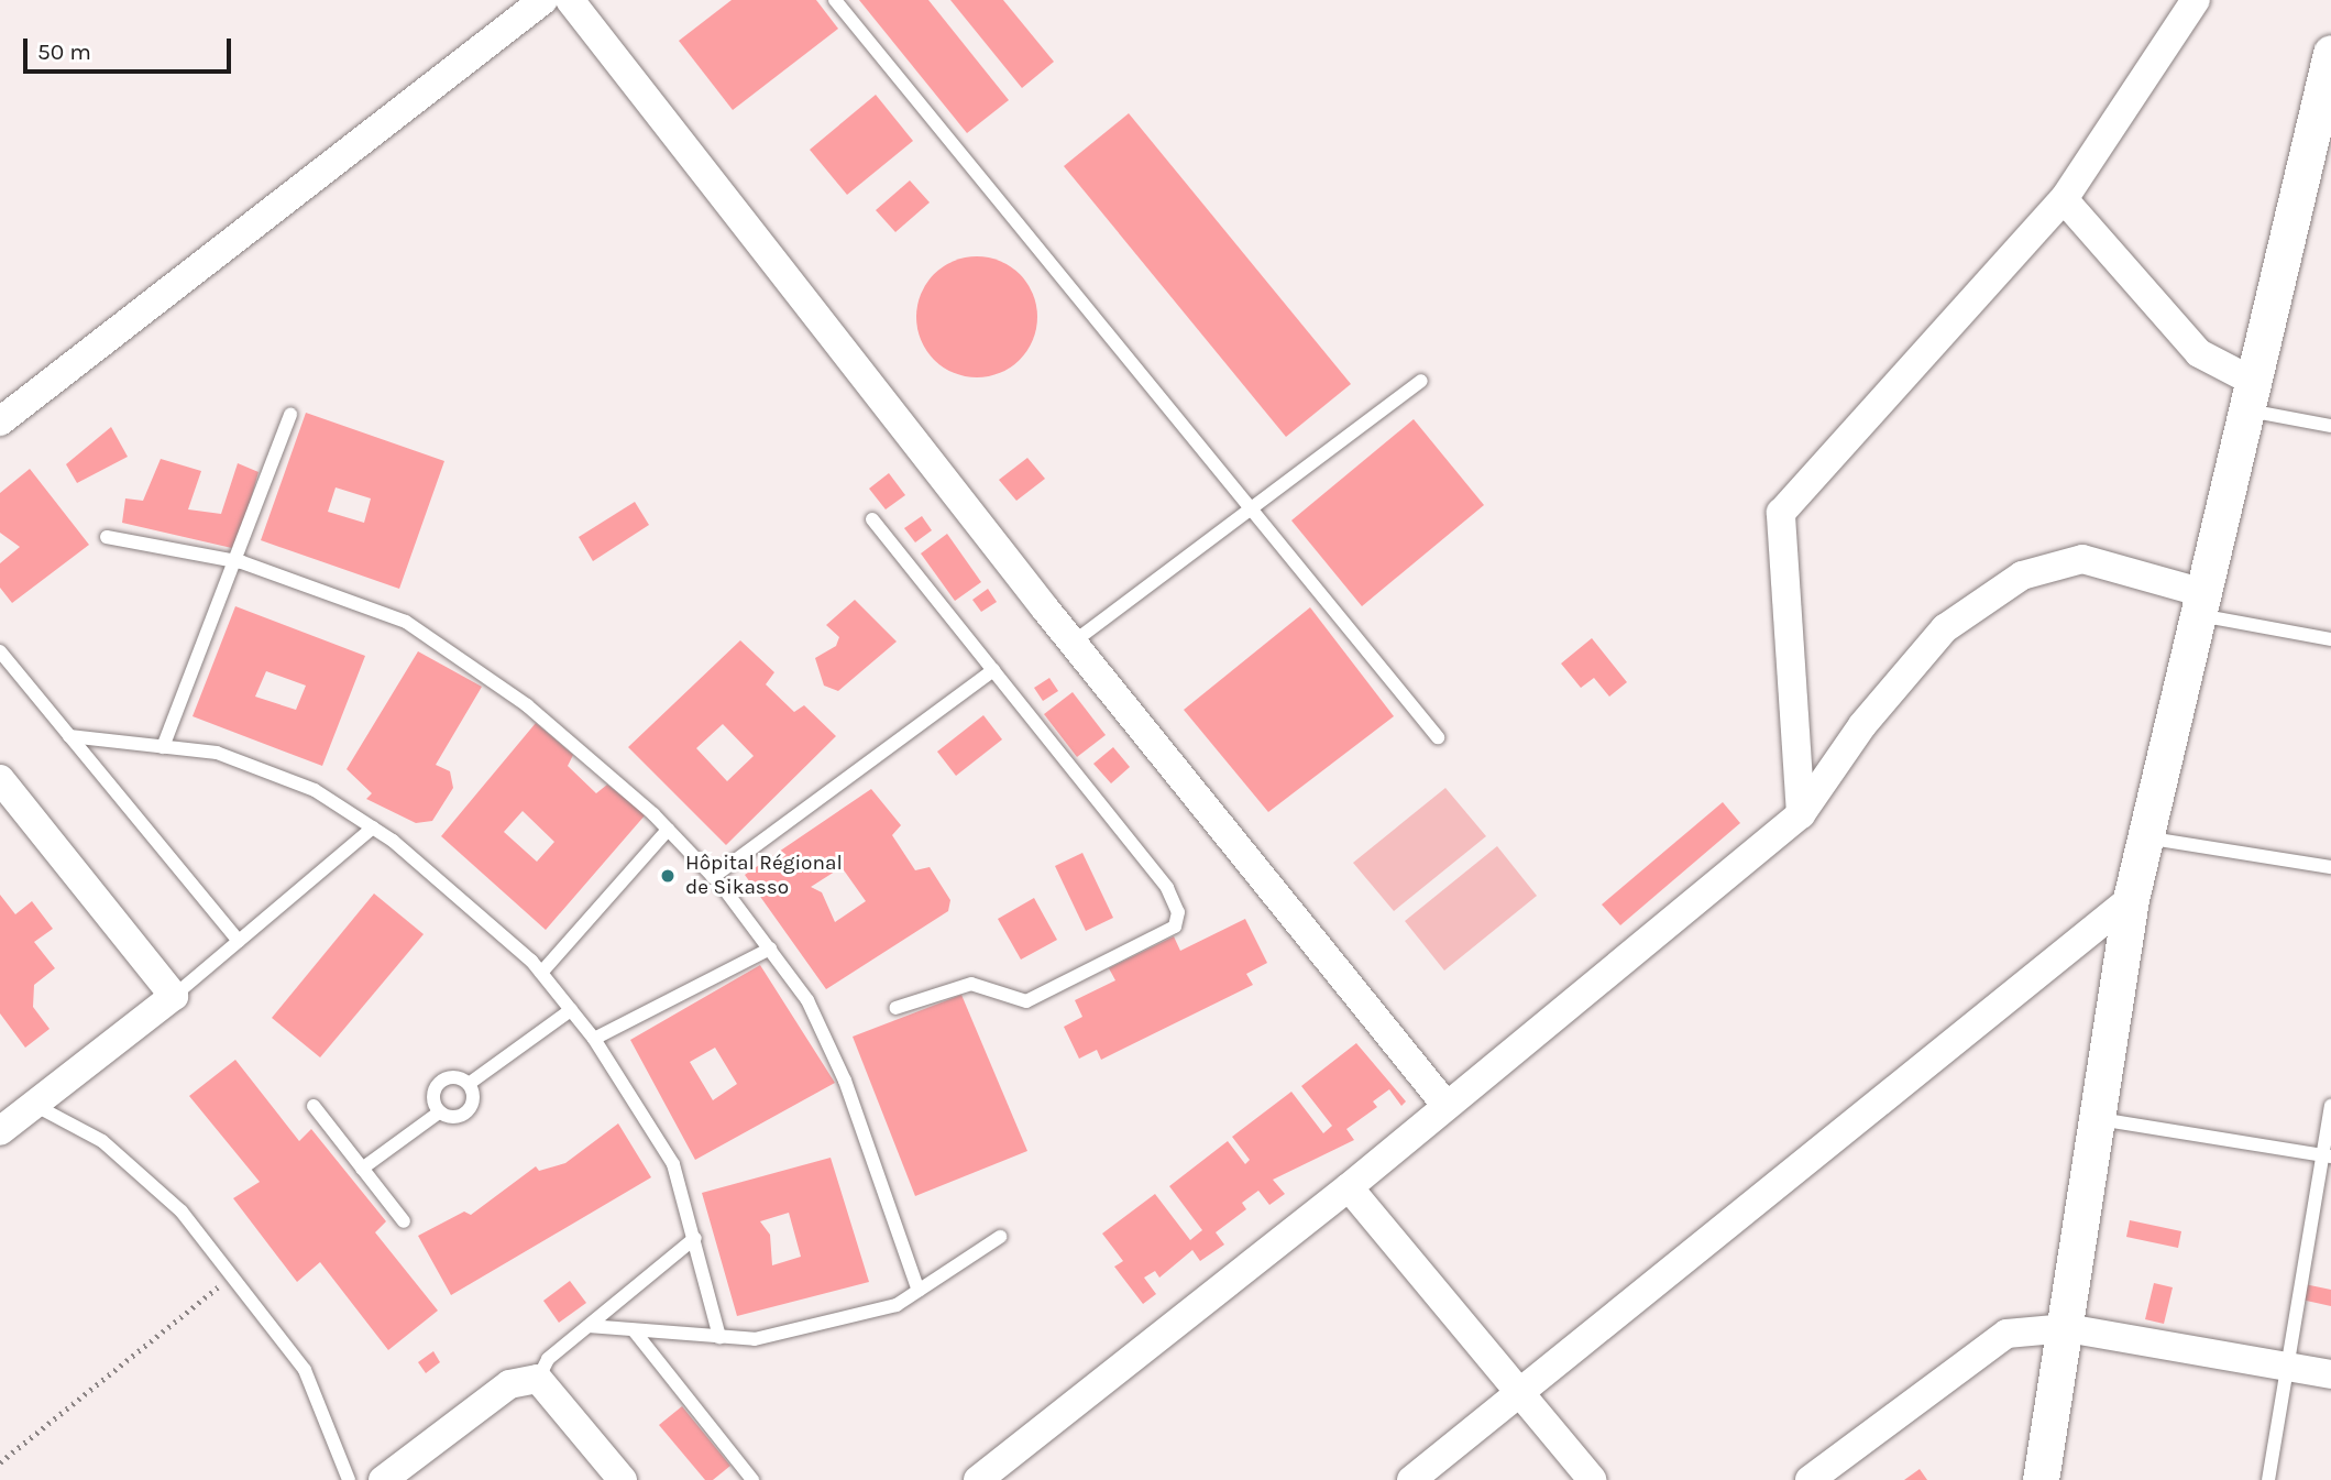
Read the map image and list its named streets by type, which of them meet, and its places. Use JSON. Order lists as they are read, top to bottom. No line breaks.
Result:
{"places":["Hôpital Régional de Sikasso"],"scale_bar":"50 m"}
